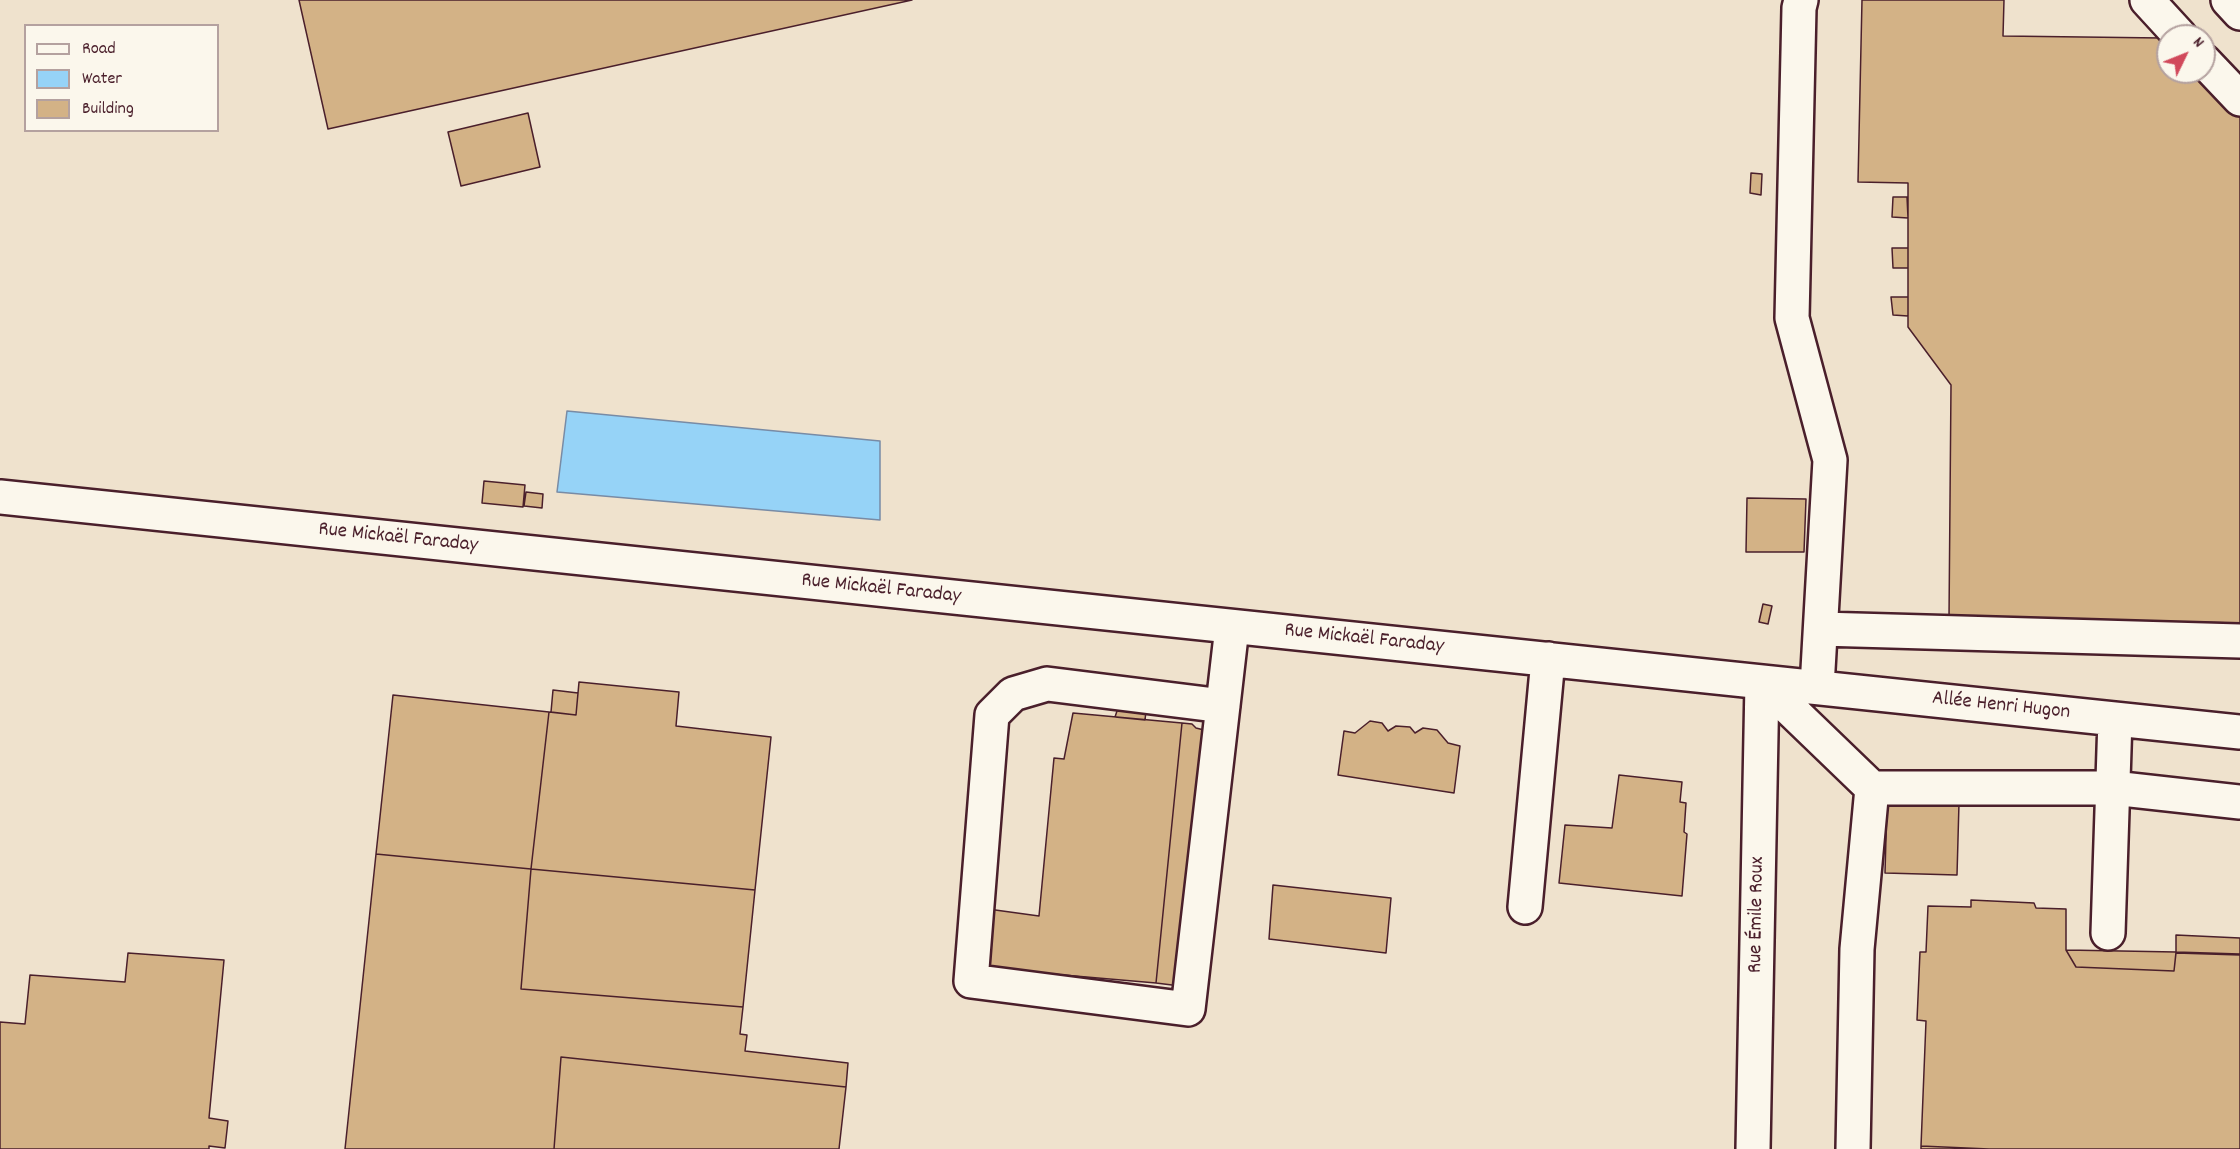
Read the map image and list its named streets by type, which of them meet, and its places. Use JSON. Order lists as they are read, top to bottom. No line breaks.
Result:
{"streets":{"street":["Rue Mickaël Faraday","Allée Henri Hugon","Rue Émile Roux"]},"crossings":[["Rue Mickaël Faraday","Allée Henri Hugon"],["Rue Mickaël Faraday","Rue Émile Roux"],["Allée Henri Hugon","Rue Émile Roux"]],"legend":["Road","Water","Building"],"north":"top right"}
